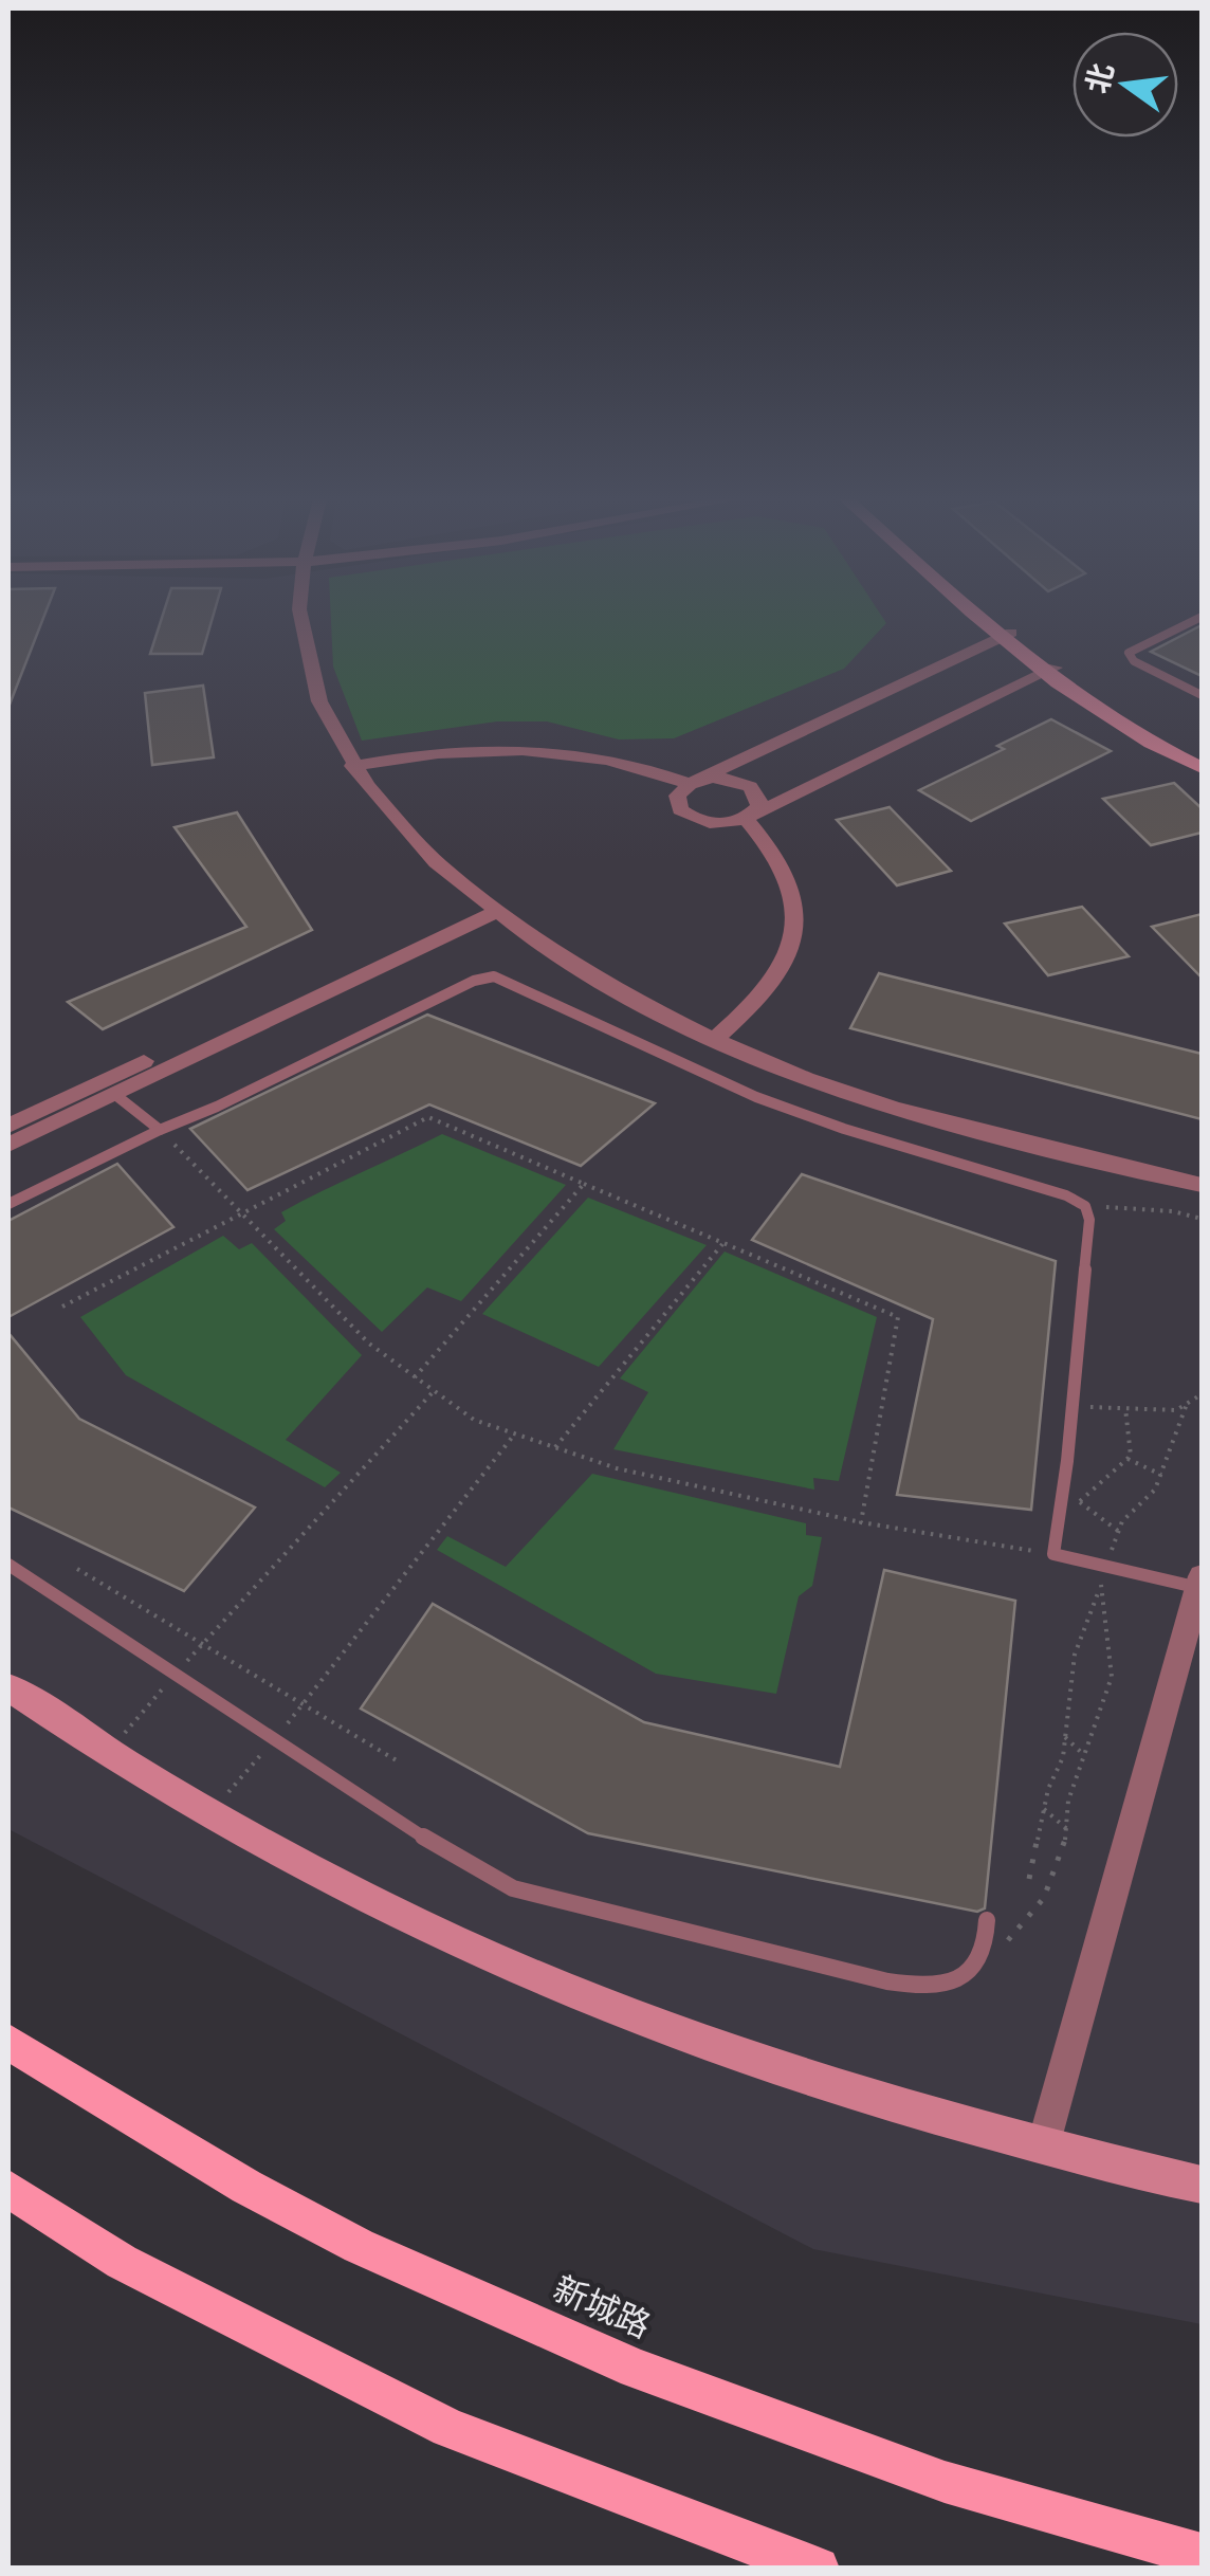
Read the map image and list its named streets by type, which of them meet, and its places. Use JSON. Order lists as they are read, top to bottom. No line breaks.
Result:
{"streets":{"main road":["新城路"]},"north":"left"}
